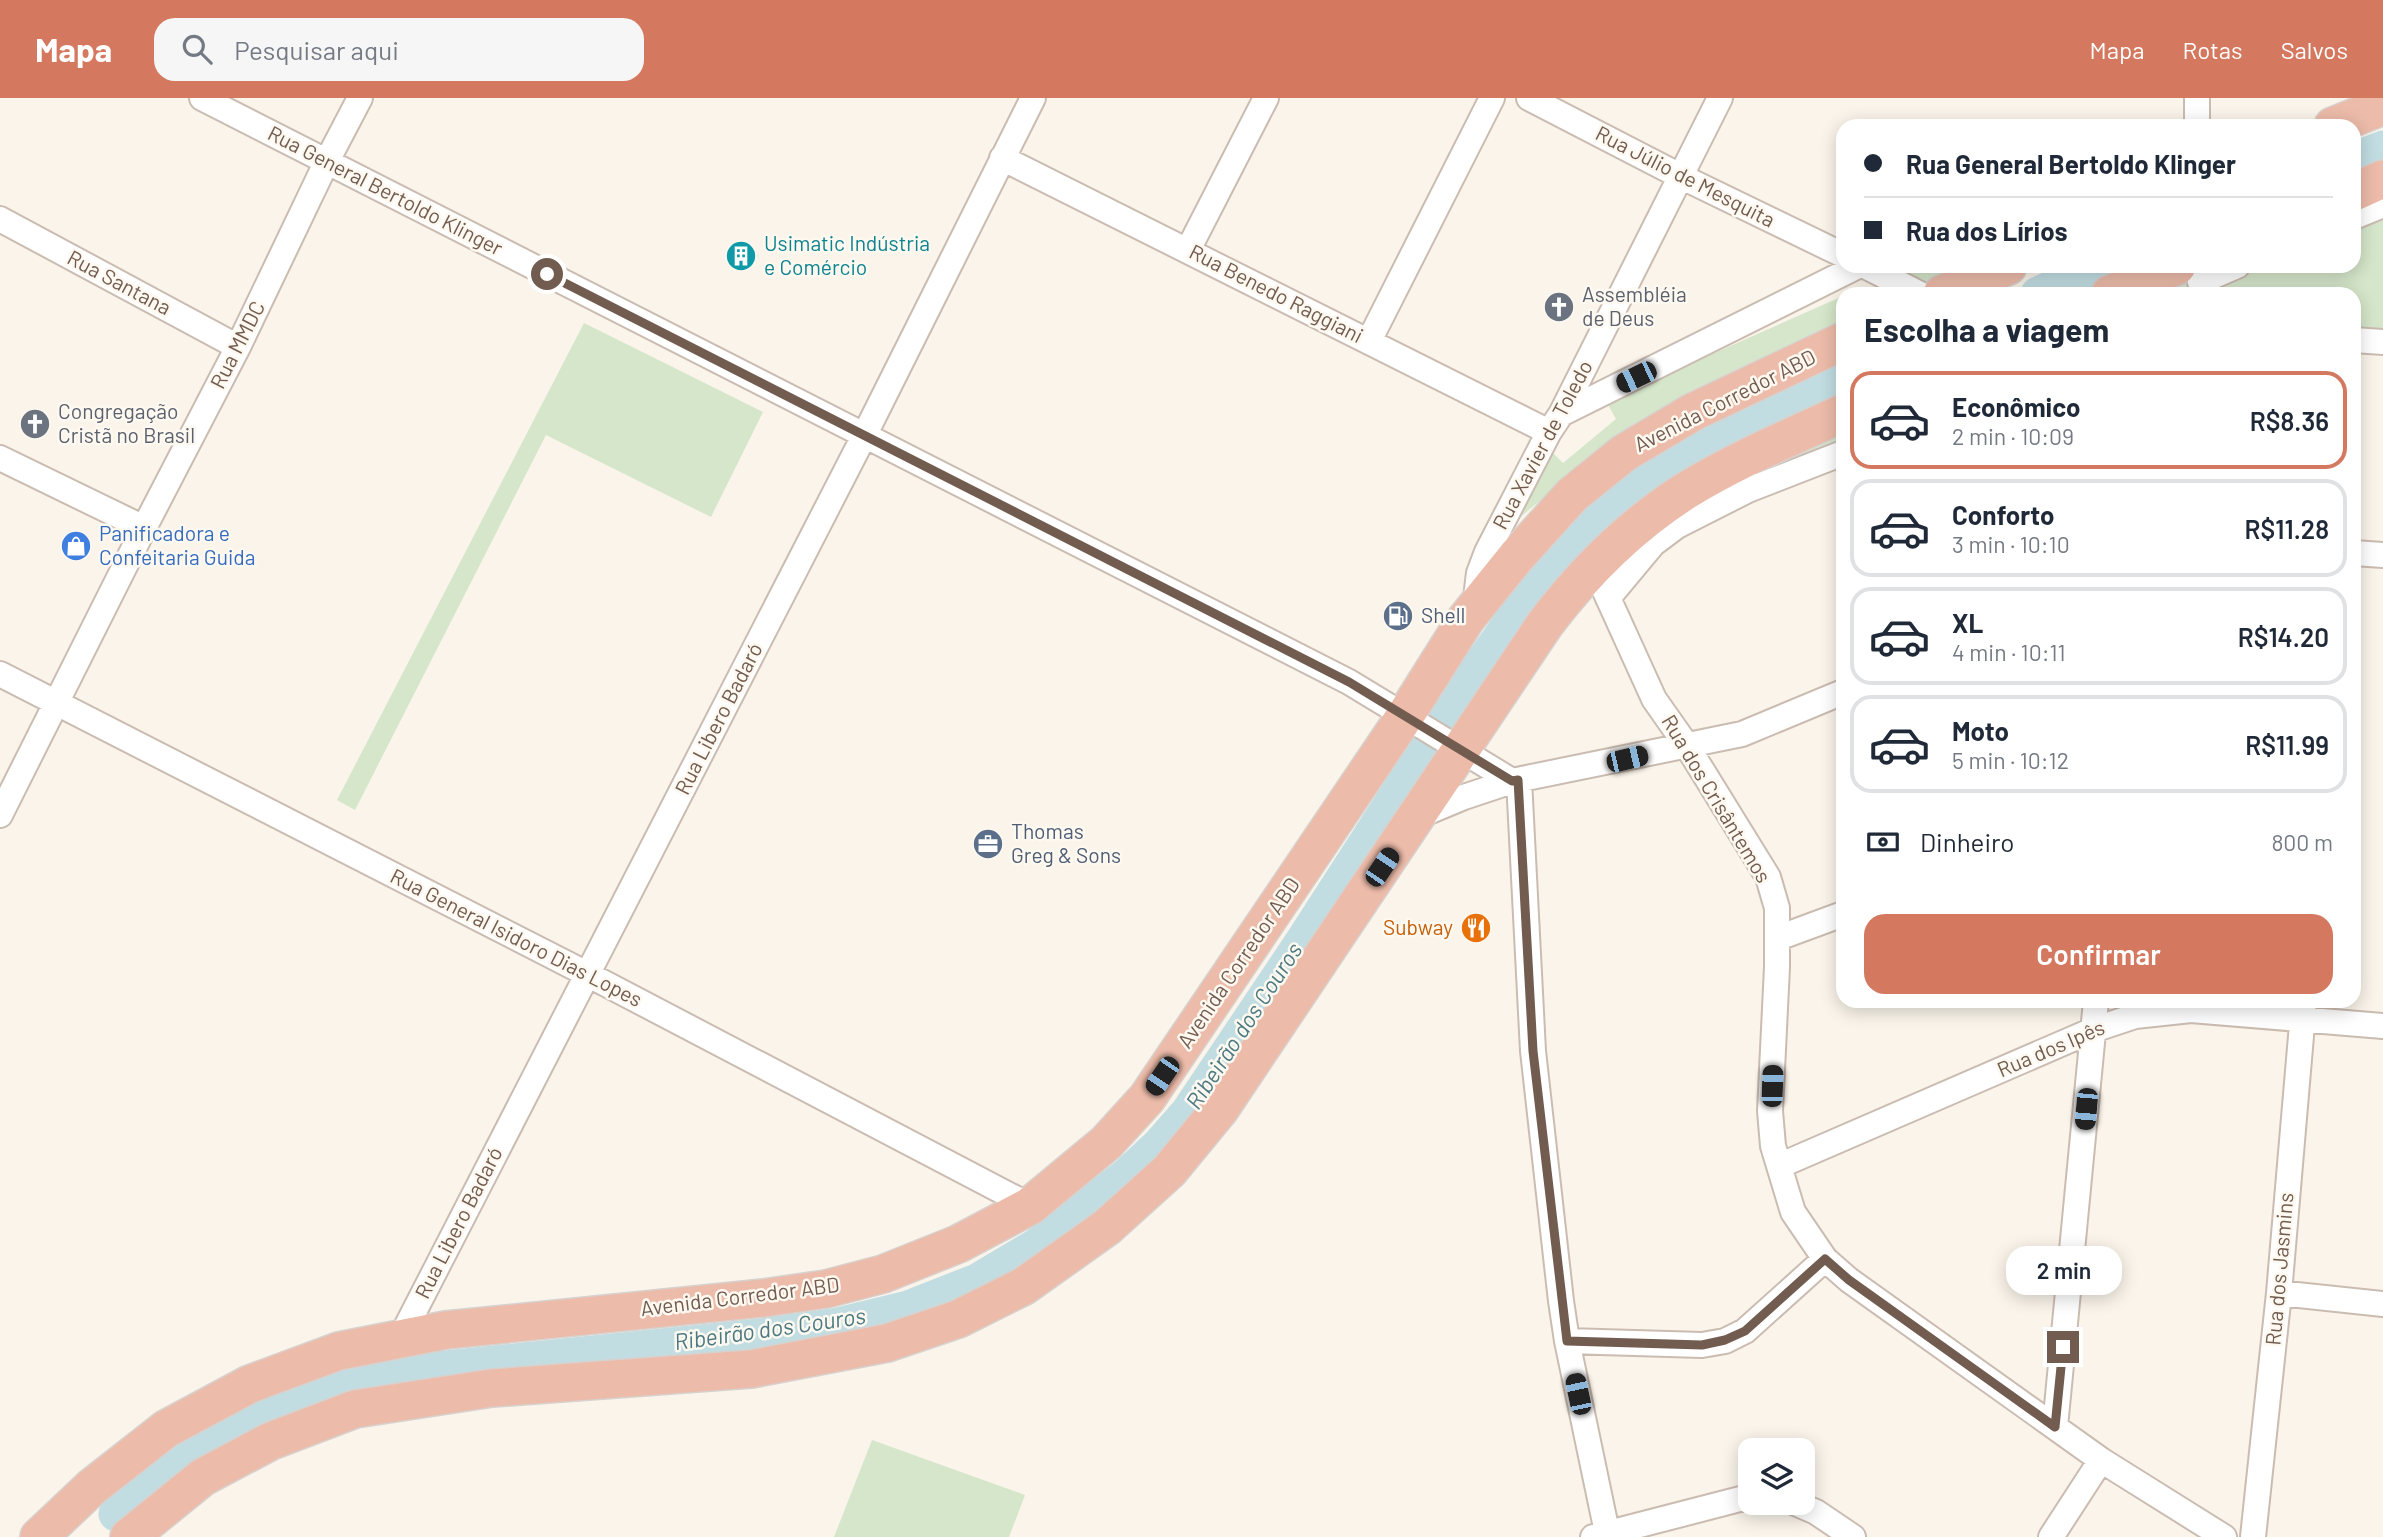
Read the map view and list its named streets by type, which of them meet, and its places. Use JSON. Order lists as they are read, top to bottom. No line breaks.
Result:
{"streets":{"highway":["Avenida Corredor ABD"],"street":["Rua Júlio de Mesquita","Rua General Bertoldo Klinger","Rua Santana","Rua Benedo Raggiani","Rua MMDC","Rua Xavier de Toledo","Rua Libero Badaró","Rua dos Crisântemos","Rua General Isidoro Dias Lopes","Rua dos Ipês","Rua dos Jasmins"]},"crossings":[["Rua Júlio de Mesquita","Rua Xavier de Toledo"],["Rua General Bertoldo Klinger","Rua MMDC"],["Rua General Bertoldo Klinger","Avenida Corredor ABD"],["Rua General Bertoldo Klinger","Rua Libero Badaró"],["Rua Santana","Rua MMDC"],["Rua Benedo Raggiani","Rua Xavier de Toledo"],["Rua Benedo Raggiani","Rua Libero Badaró"],["Rua MMDC","Rua General Isidoro Dias Lopes"],["Avenida Corredor ABD","Rua Xavier de Toledo"],["Avenida Corredor ABD","Rua Libero Badaró"],["Avenida Corredor ABD","Rua General Isidoro Dias Lopes"],["Rua Libero Badaró","Rua General Isidoro Dias Lopes"],["Rua dos Crisântemos","Rua dos Ipês"],["Rua dos Ipês","Rua dos Jasmins"]],"water":["Ribeirão dos Couros"],"places":{"building":["Usimatic Indústria e Comércio"],"church":["Assembléia de Deus","Congregação Cristã no Brasil"],"shop":["Panificadora e Confeitaria Guida"],"fuel station":["Shell"],"office":["Thomas Greg & Sons"],"restaurant":["Subway"]},"page":{"header":"Mapa","search":"Pesquisar aqui","nav":["Mapa","Rotas","Salvos"],"banner":["Rua General Bertoldo Klinger","Rua dos Lírios"],"heading":"Escolha a viagem","list":[{"name":"Econômico","note":"2 min · 10:09","value":"R$8.36"},{"name":"Conforto","note":"3 min · 10:10","value":"R$11.28"},{"name":"XL","note":"4 min · 10:11","value":"R$14.20"},{"name":"Moto","note":"5 min · 10:12","value":"R$11.99"}],"pay":["Dinheiro","800 m"],"buttons":"Confirmar","bubble":"2 min"}}
